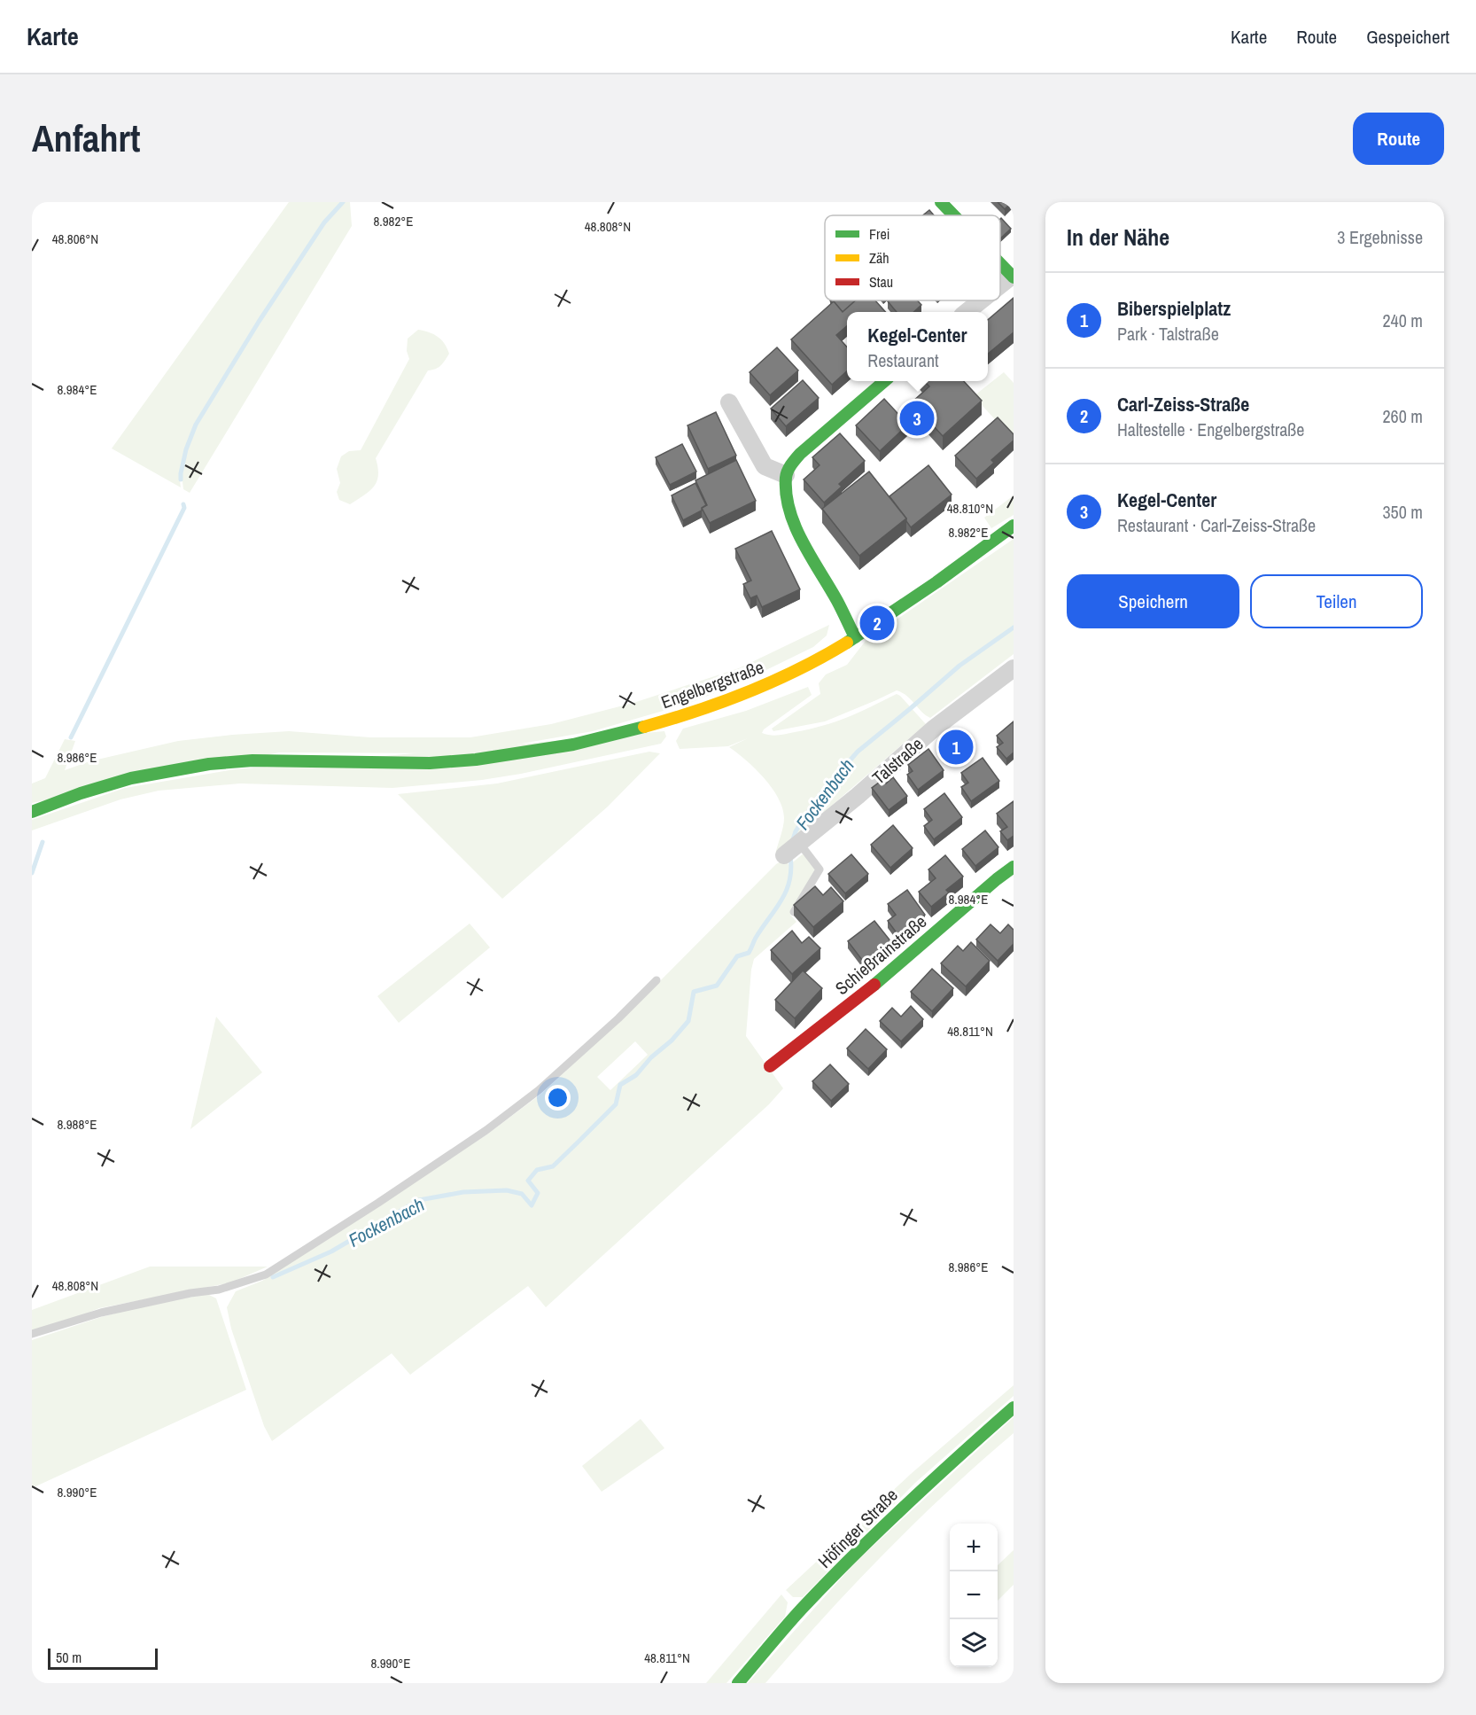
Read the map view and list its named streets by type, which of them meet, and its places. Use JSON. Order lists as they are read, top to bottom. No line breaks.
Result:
{"streets":{"street":["Engelbergstraße","Talstraße","Schießrainstraße","Höfinger Straße"]},"water":["Fockenbach"],"legend":["Frei","Zäh","Stau"],"scale_bar":"50 m","page":{"header":"Karte","nav":["Karte","Route","Gespeichert"],"buttons":["Route",["Speichern","Teilen"]],"title":"Anfahrt","heading":["In der Nähe","3 Ergebnisse"],"list":[{"mark":"1","name":"Biberspielplatz","note":"Park · Talstraße","value":"240 m"},{"mark":"2","name":"Carl-Zeiss-Straße","note":"Haltestelle · Engelbergstraße","value":"260 m"},{"mark":"3","name":"Kegel-Center","note":"Restaurant · Carl-Zeiss-Straße","value":"350 m"}],"popup":["Kegel-Center","Restaurant"],"pins":["3","2","1"],"map_buttons":["+","−"],"scale":"50 m"},"coordinates":["8.982°E","48.808°N","48.806°N","8.984°E","48.810°N","8.986°E","48.811°N","8.988°E","8.990°E"]}
